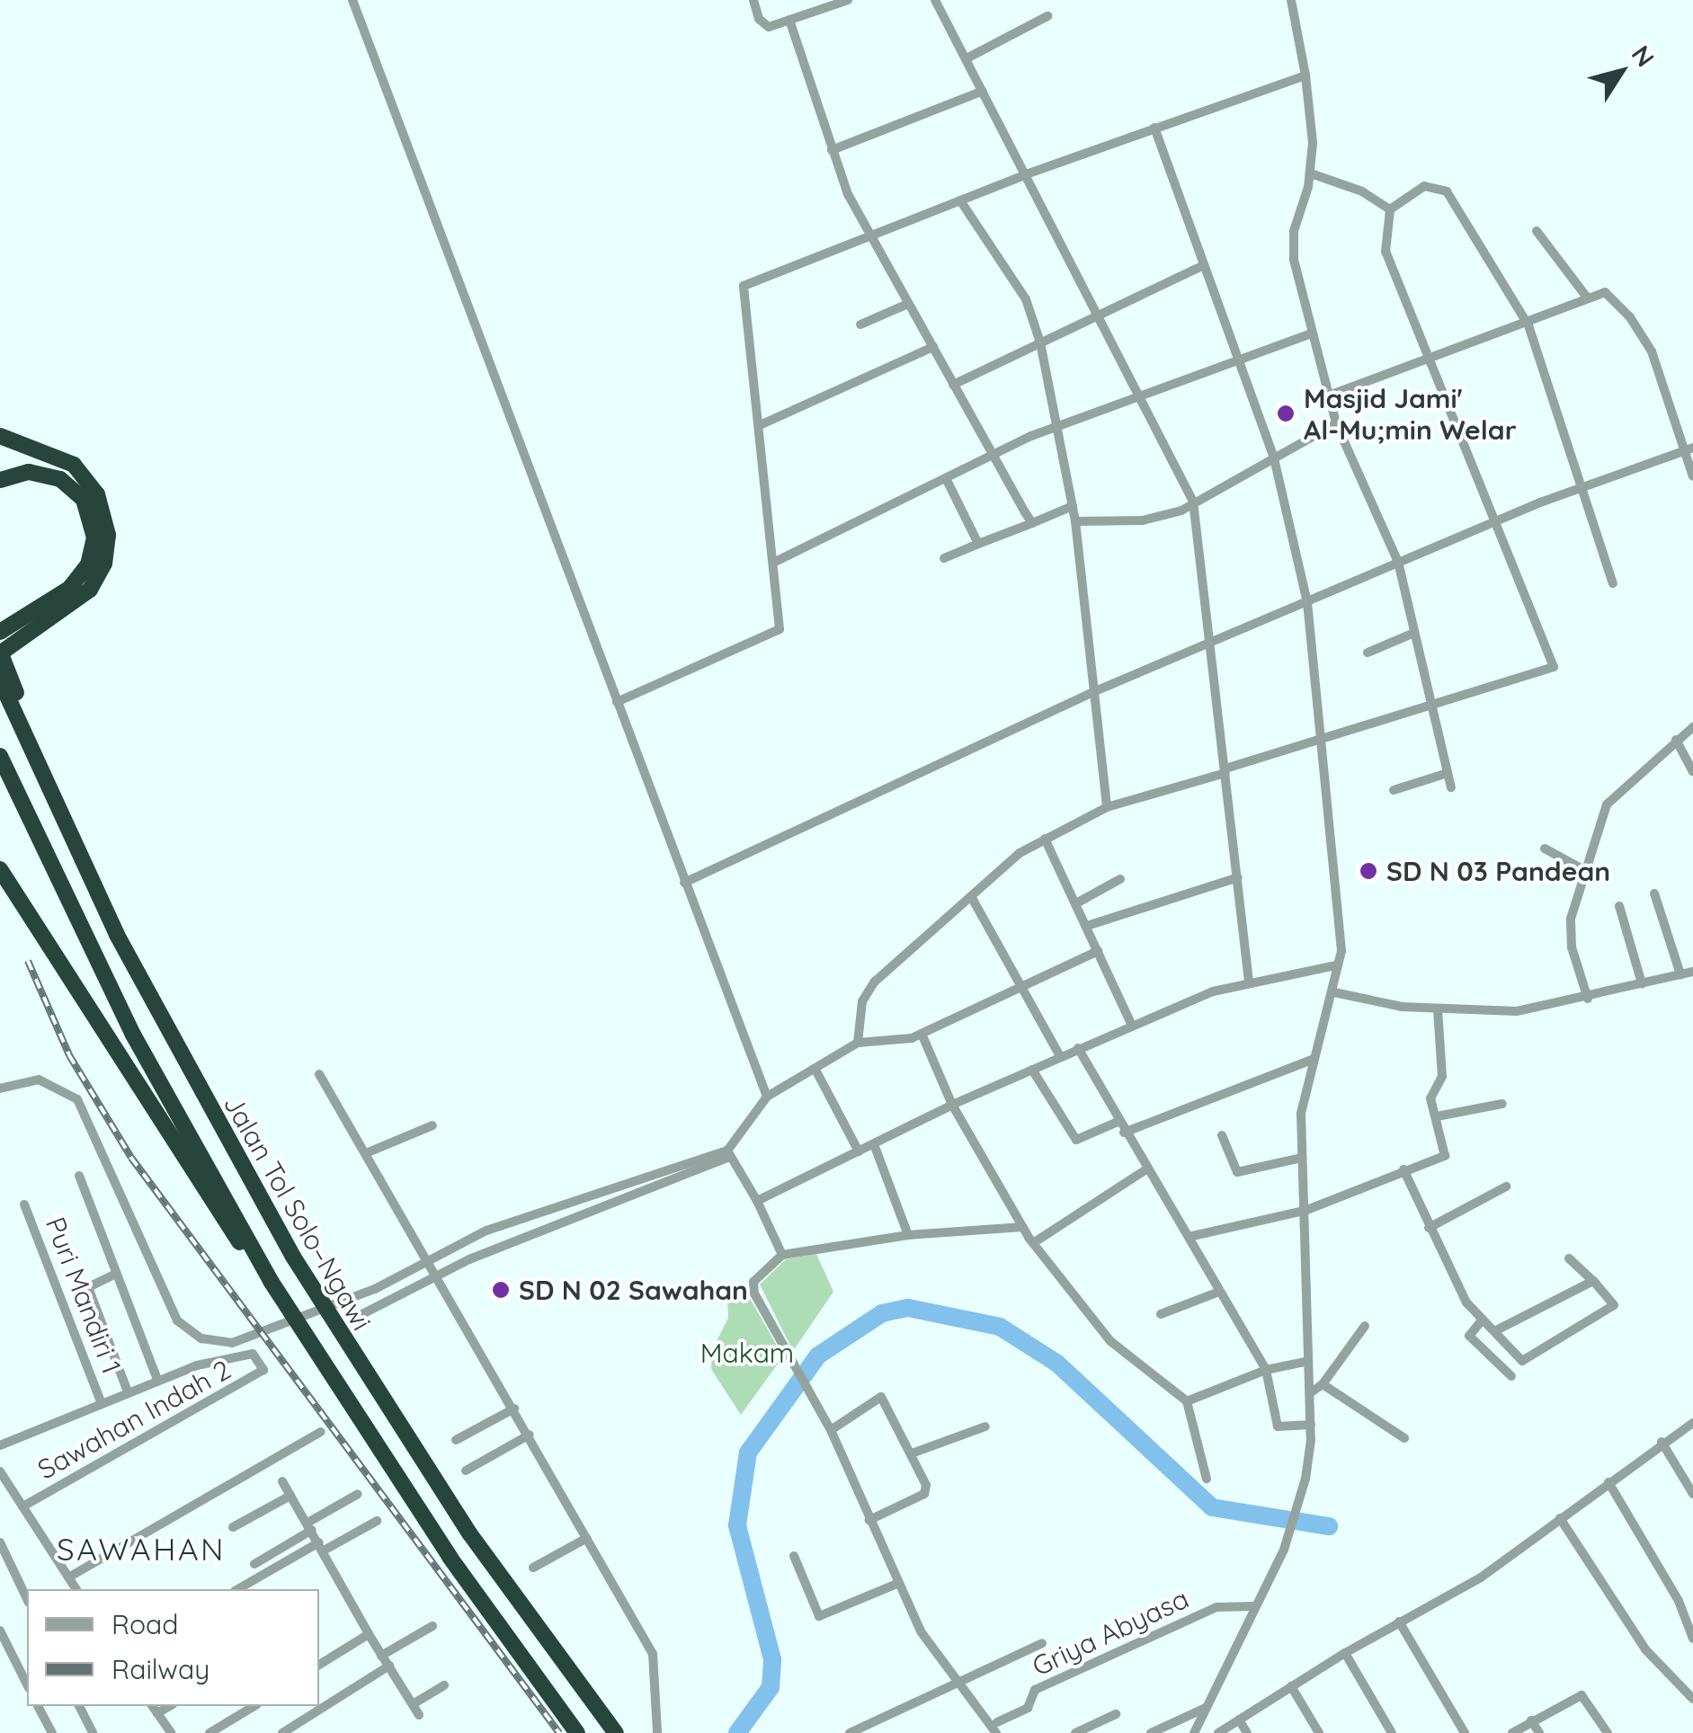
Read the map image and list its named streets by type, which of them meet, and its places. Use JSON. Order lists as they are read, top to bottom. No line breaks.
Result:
{"streets":{"highway":["Jalan Tol Solo–Ngawi"],"street":["Puri Mandiri 1","Sawahan Indah 2","Griya Abyasa"]},"districts":["SAWAHAN"],"parks":["Makam"],"places":["Masjid Jami' Al-Mu;min Welar","SD N 03 Pandean","SD N 02 Sawahan"],"legend":["Road","Railway"],"north":"top right"}
